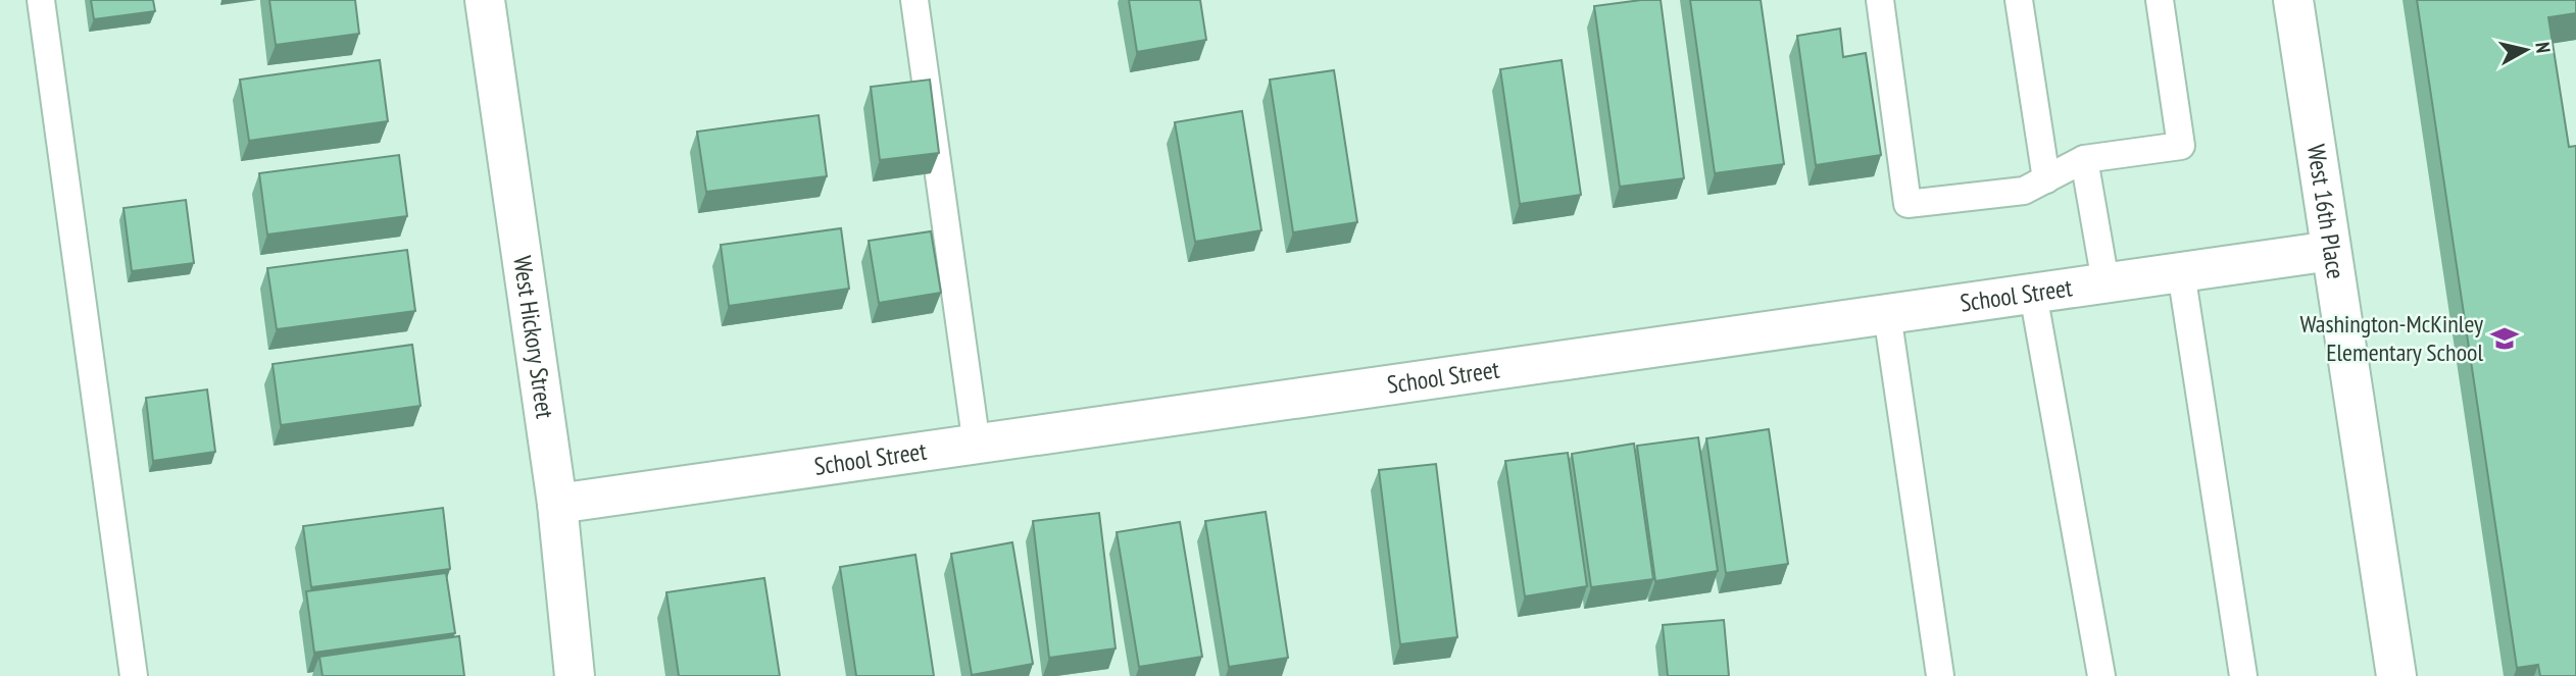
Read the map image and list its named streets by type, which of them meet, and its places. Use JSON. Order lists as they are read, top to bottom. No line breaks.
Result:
{"streets":{"street":["West 16th Place","School Street","West Hickory Street"]},"crossings":[["West 16th Place","School Street"],["School Street","West Hickory Street"]],"places":{"school or university":["Washington-McKinley Elementary School"]},"north":"right"}
